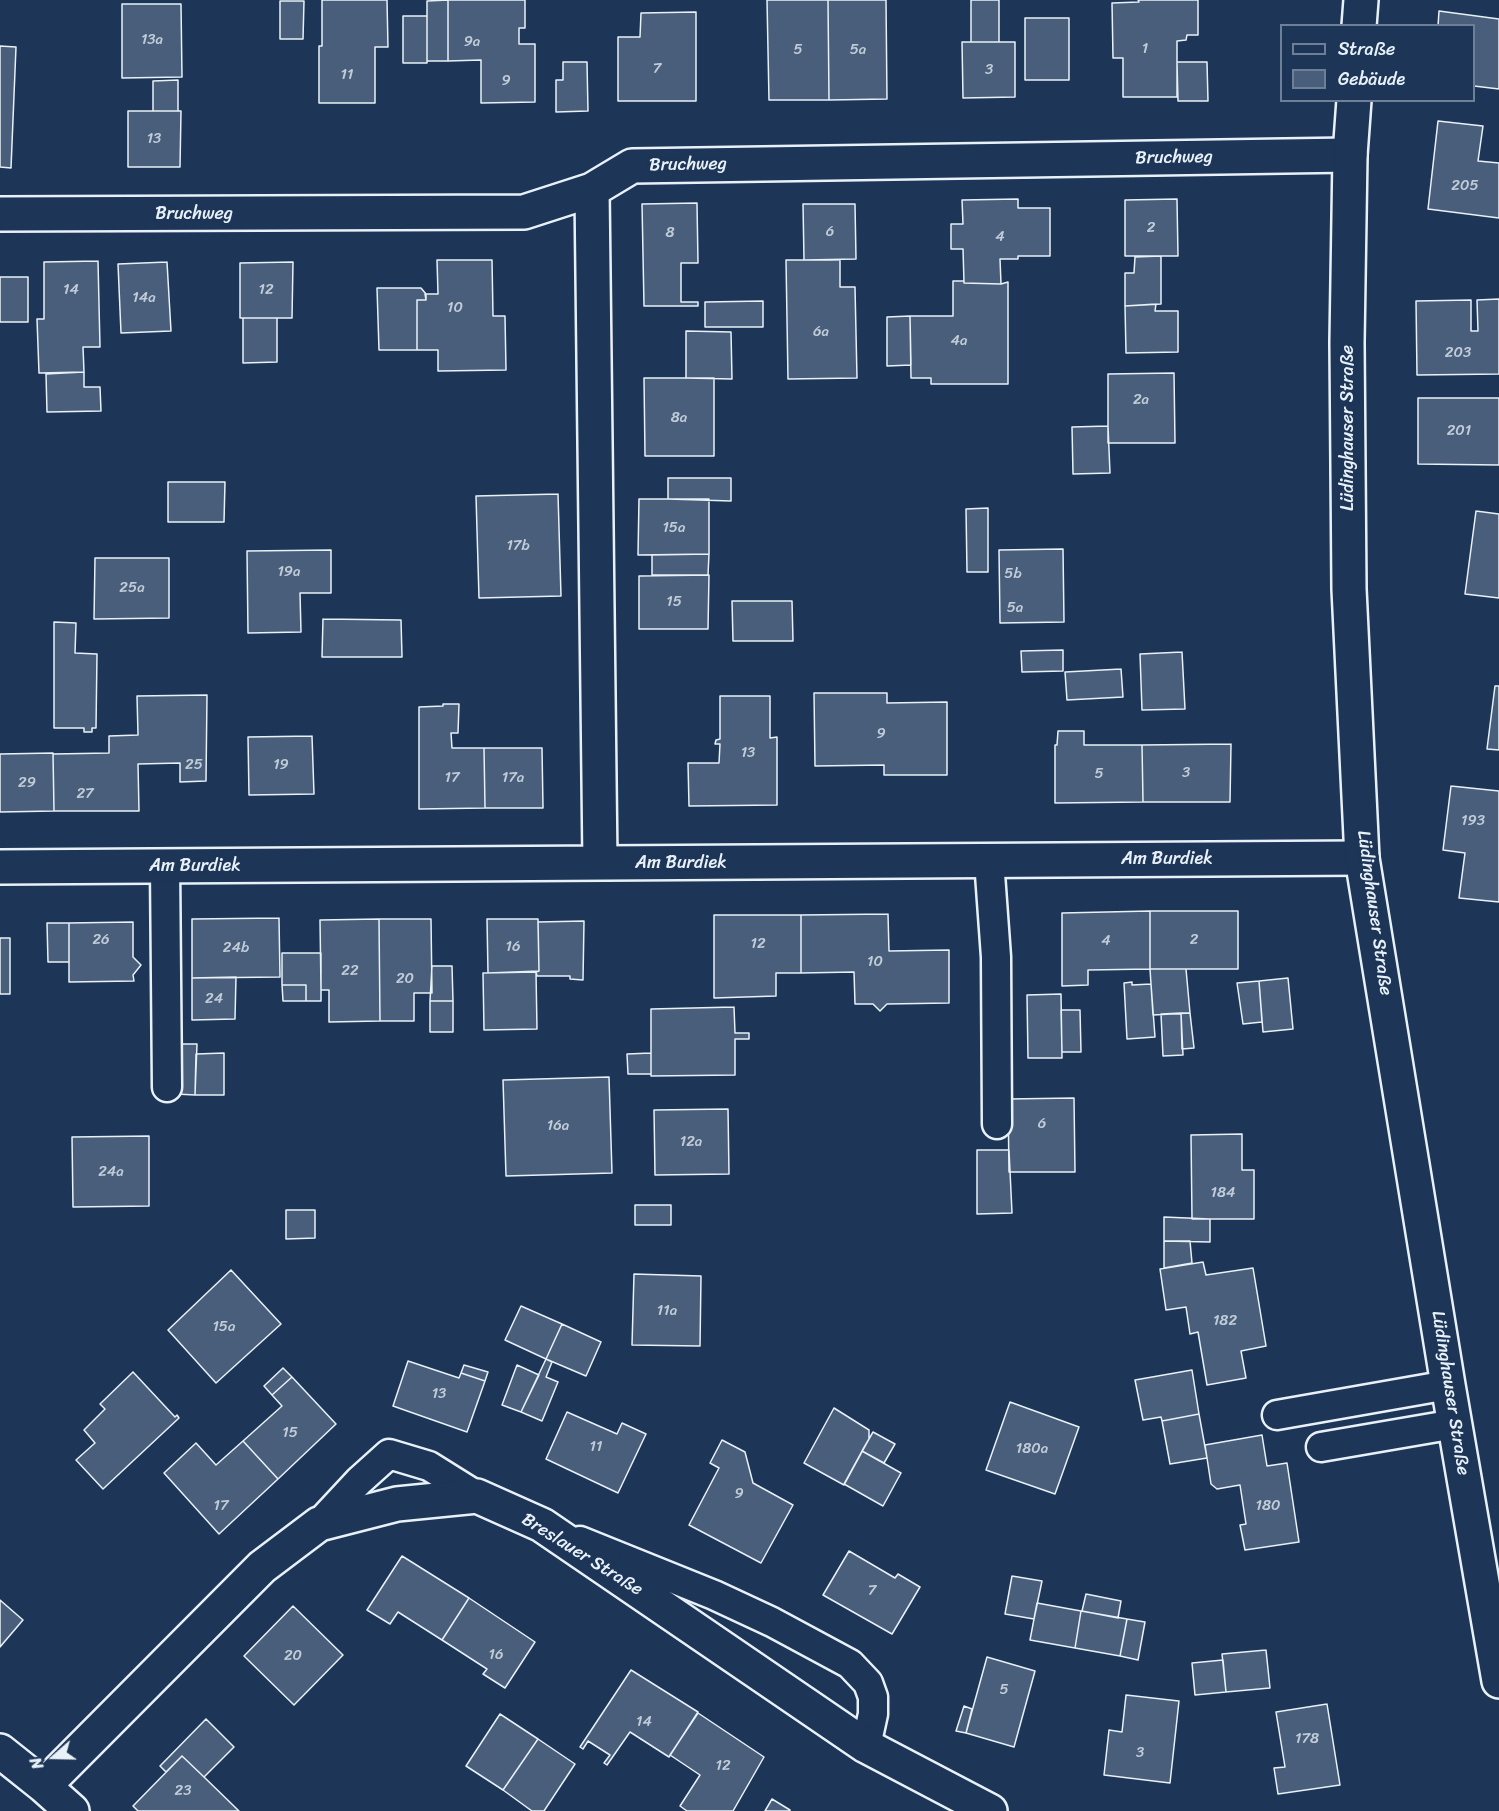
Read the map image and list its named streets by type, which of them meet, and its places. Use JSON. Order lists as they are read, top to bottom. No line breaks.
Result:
{"streets":{"street":["Bruchweg","Lüdinghauser Straße","Am Burdiek","Breslauer Straße"]},"crossings":[["Bruchweg","Lüdinghauser Straße"],["Lüdinghauser Straße","Am Burdiek"]],"house_numbers":["13a","9a","1","5","5a","7","3","11","9","13","205","2","6","8","4","14","12","14a","10","6a","4a","203","2a","8a","201","15a","17b","19a","5b","25a","15","5a","9","13","25","19","3","5","17","17a","29","27","193","26","2","4","12","16","24b","10","22","20","24","6","16a","12a","24a","184","11a","182","15a","13","15","11","180a","9","17","180","7","16","20","5","14","178","3","12","23"],"legend":["Straße","Gebäude"],"north":"left"}
